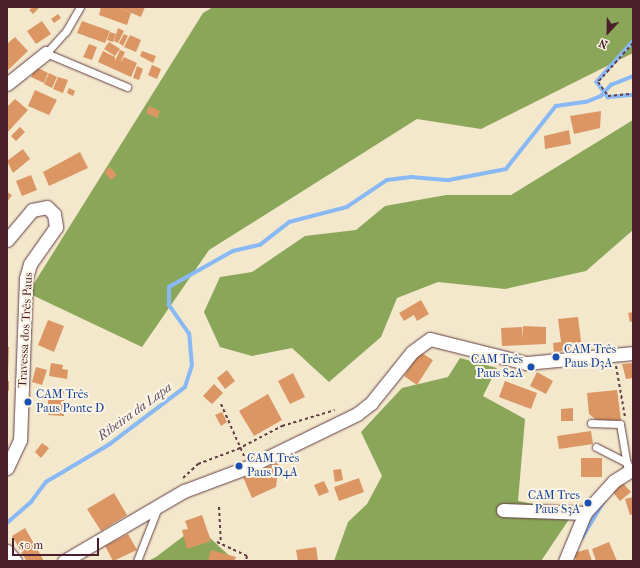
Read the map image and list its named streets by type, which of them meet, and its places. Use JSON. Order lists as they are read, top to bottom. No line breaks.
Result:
{"streets":{"street":["Travessa dos Três Paus"]},"water":["Ribeira da Lapa"],"places":["CAM Três Paus D3A","CAM Três Paus S2A","CAM Três Paus Ponte D","CAM Três Paus D4A","CAM Tres Paus S3A"],"scale_bar":"50 m","north":"bottom"}
